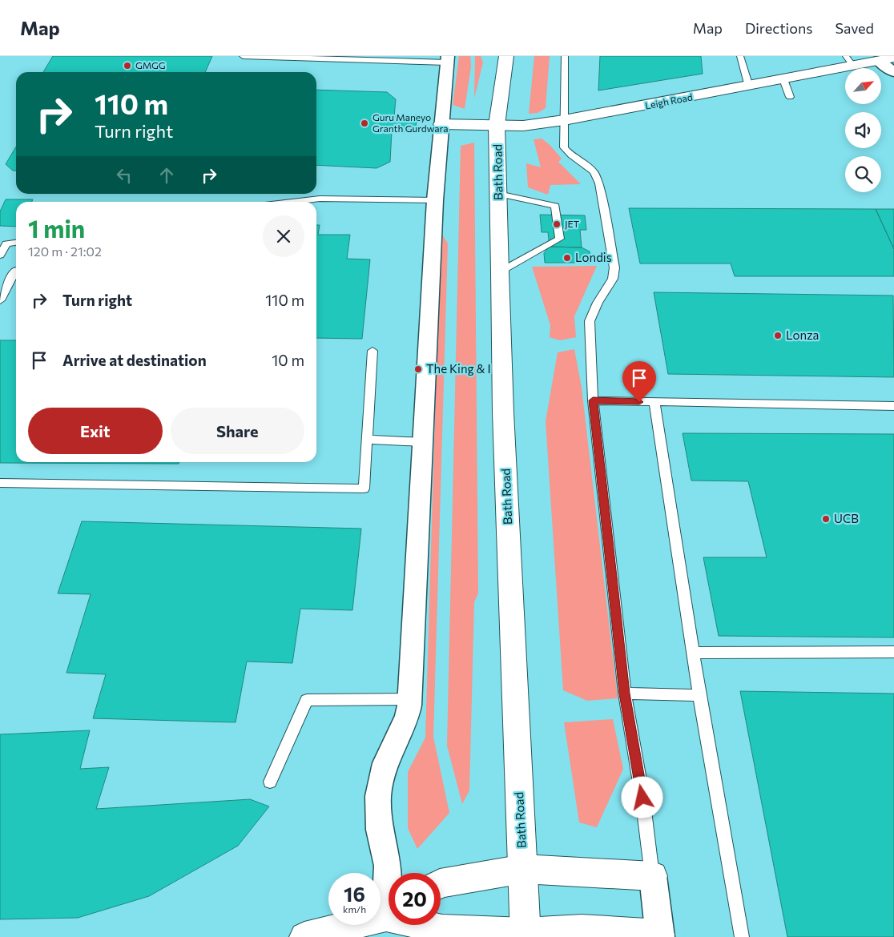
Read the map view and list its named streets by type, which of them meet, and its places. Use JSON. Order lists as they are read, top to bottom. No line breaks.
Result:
{"streets":{"main road":["Leigh Road","Bath Road"]},"crossings":[["Leigh Road","Bath Road"]],"places":["GMGG","Guru Maneyo Granth Gurdwara","JET","Londis","Lonza","The King & I","UCB"],"north":"top right","page":{"header":"Map","nav":["Map","Directions","Saved"],"turn":["110 m","Turn right"],"heading":["1 min","120 m · 21:02"],"list":[{"name":"Turn right","value":"110 m"},{"name":"Arrive at destination","value":"10 m"}],"buttons":["Exit","Share"],"speed":"16 km/h","limit":"20"}}
